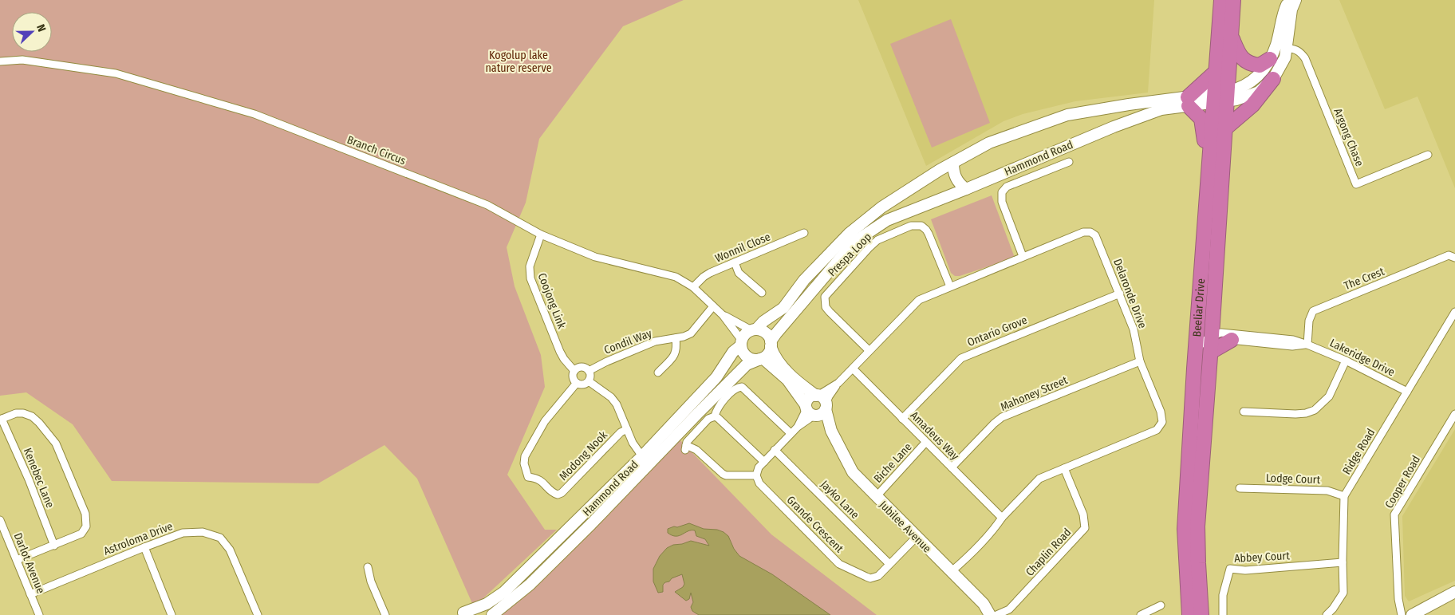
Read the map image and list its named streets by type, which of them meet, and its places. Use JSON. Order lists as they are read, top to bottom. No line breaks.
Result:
{"streets":{"highway":["Beeliar Drive"],"main road":["Hammond Road","Jubilee Avenue"],"street":["Argong Chase","Branch Circus","Wonnil Close","Prespa Loop","The Crest","Delaronde Drive","Coojong Link","Ontario Grove","Condil Way","Lakeridge Drive","Mahoney Street","Amadeus Way","Ridge Road","Modong Nook","Biche Lane","Kenebec Lane","Lodge Court","Cooper Road","Jayko Lane","Grande Crescent","Astroloma Drive","Chaplin Road","Abbey Court","Darlot Avenue"]},"crossings":[["Argong Chase","Hammond Road"],["Branch Circus","Hammond Road"],["Branch Circus","Wonnil Close"],["Branch Circus","Coojong Link"],["Branch Circus","Condil Way"],["Branch Circus","Jubilee Avenue"],["Hammond Road","Beeliar Drive"],["Hammond Road","Jubilee Avenue"],["Prespa Loop","Delaronde Drive"],["The Crest","Lakeridge Drive"],["Delaronde Drive","Ontario Grove"],["Delaronde Drive","Mahoney Street"],["Delaronde Drive","Amadeus Way"],["Delaronde Drive","Jubilee Avenue"],["Delaronde Drive","Chaplin Road"],["Coojong Link","Condil Way"],["Coojong Link","Modong Nook"],["Beeliar Drive","Lakeridge Drive"],["Ontario Grove","Amadeus Way"],["Condil Way","Modong Nook"],["Lakeridge Drive","Ridge Road"],["Mahoney Street","Amadeus Way"],["Amadeus Way","Biche Lane"],["Ridge Road","Lodge Court"],["Ridge Road","Abbey Court"],["Biche Lane","Jubilee Avenue"],["Jayko Lane","Grande Crescent"],["Grande Crescent","Jubilee Avenue"],["Astroloma Drive","Darlot Avenue"]],"parks":["Kogolup lake nature reserve"],"north":"right"}
